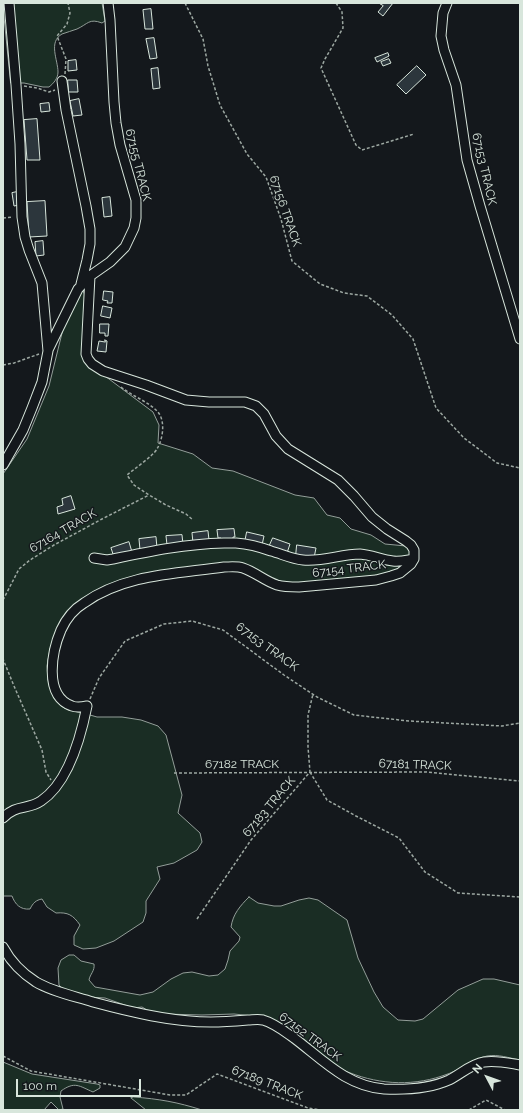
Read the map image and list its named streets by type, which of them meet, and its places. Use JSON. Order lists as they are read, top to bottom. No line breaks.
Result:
{"streets":{"street":["67155 TRACK","67153 TRACK","67154 TRACK","67152 TRACK"],"path":["67156 TRACK","67164 TRACK","67182 TRACK","67181 TRACK","67183 TRACK","67189 TRACK"]},"crossings":[["67153 TRACK","67154 TRACK"],["67153 TRACK","67183 TRACK"],["67182 TRACK","67181 TRACK"],["67182 TRACK","67183 TRACK"],["67181 TRACK","67183 TRACK"]],"scale_bar":"100 m","north":"top left"}
